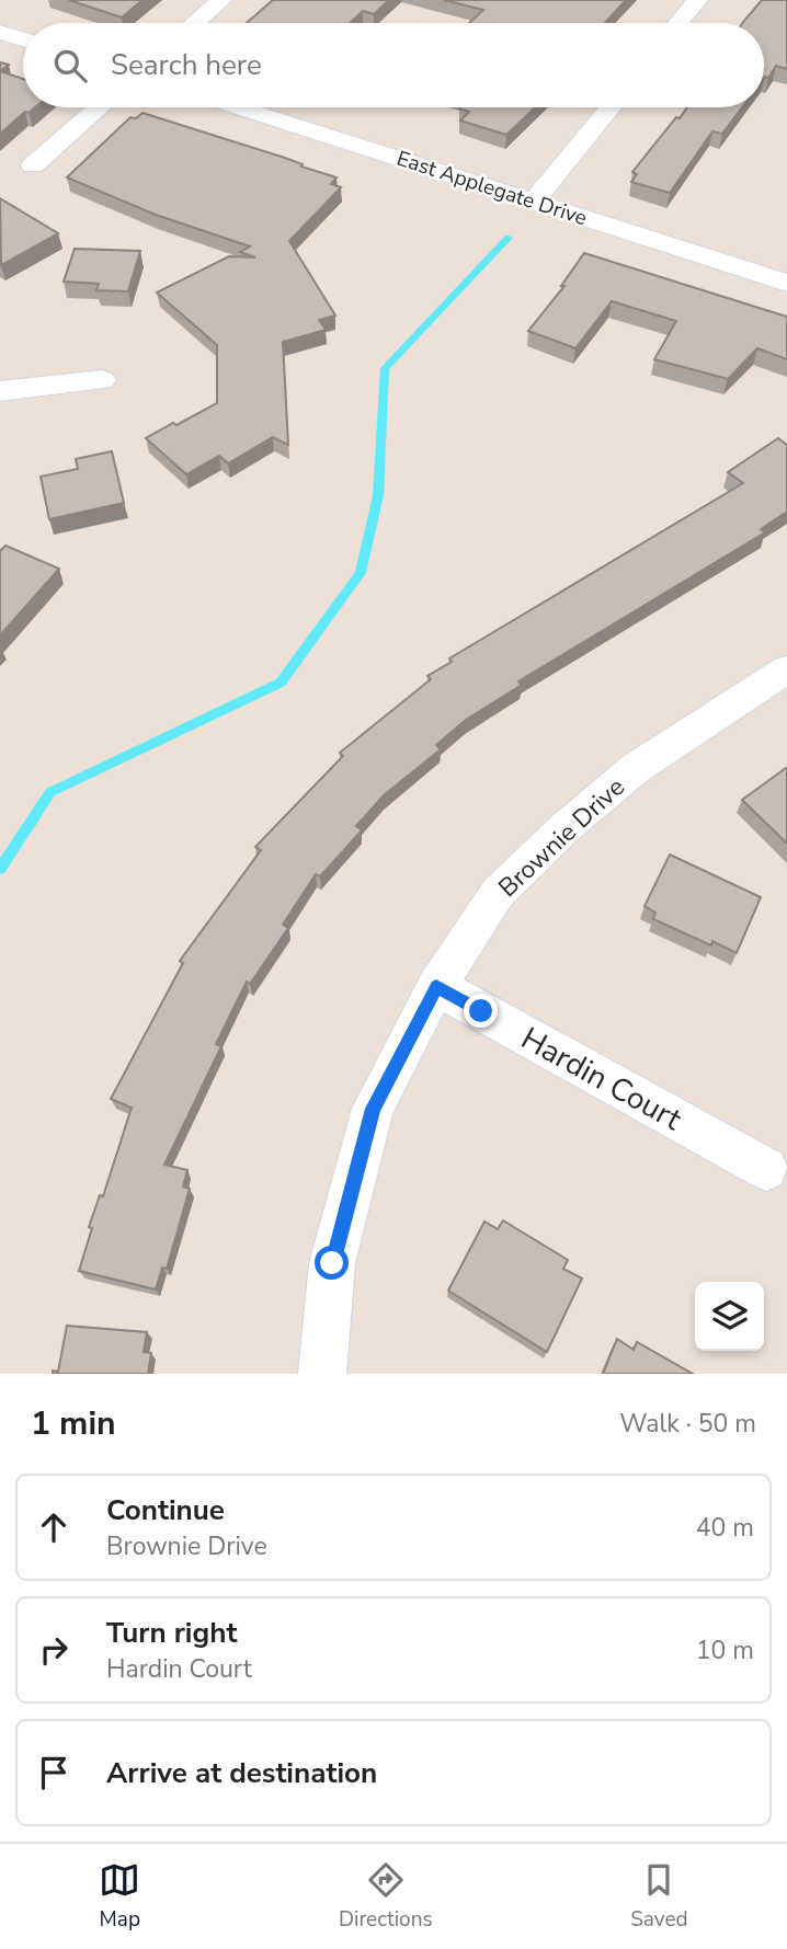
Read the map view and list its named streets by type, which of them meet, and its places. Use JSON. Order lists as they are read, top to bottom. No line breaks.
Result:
{"streets":{"street":["East Applegate Drive","Brownie Drive","Hardin Court"]},"crossings":[["Brownie Drive","Hardin Court"]],"page":{"search":"Search here","heading":["1 min","Walk · 50 m"],"list":[["Continue","Brownie Drive","40 m"],["Turn right","Hardin Court","10 m"],"Arrive at destination"],"nav":["Map","Directions","Saved"]}}
